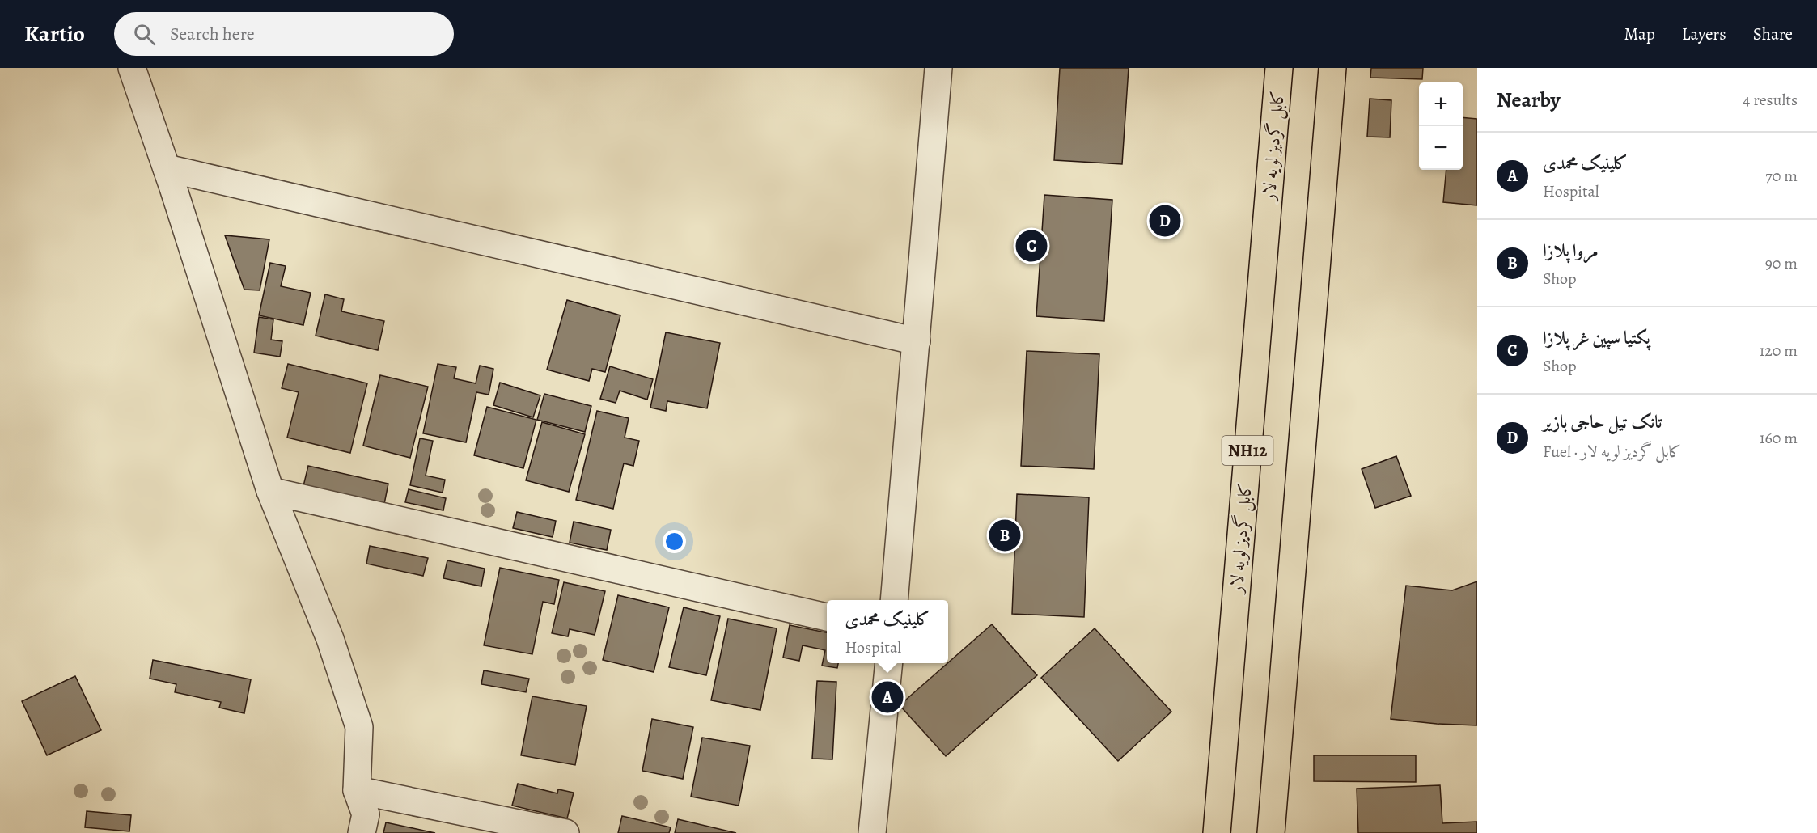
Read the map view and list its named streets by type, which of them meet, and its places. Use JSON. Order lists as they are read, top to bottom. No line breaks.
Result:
{"streets":{"highway":["کابل گردیز لویه لار","NH12"]},"page":{"header":"Kartio","search":"Search here","nav":["Map","Layers","Share"],"heading":["Nearby","4 results"],"map_buttons":["+","−"],"list":[{"mark":"A","name":"کلینیک محمدی","note":"Hospital","value":"70 m"},{"mark":"B","name":"مروا پلازا","note":"Shop","value":"90 m"},{"mark":"C","name":"پکتیا سپین غر پلازا","note":"Shop","value":"120 m"},{"mark":"D","name":"تانک تیل حاجی بازیر","note":"Fuel · کابل گردیز لویه لار","value":"160 m"}],"pins":["D","C","B","A"],"popup":["کلینیک محمدی","Hospital"]}}
